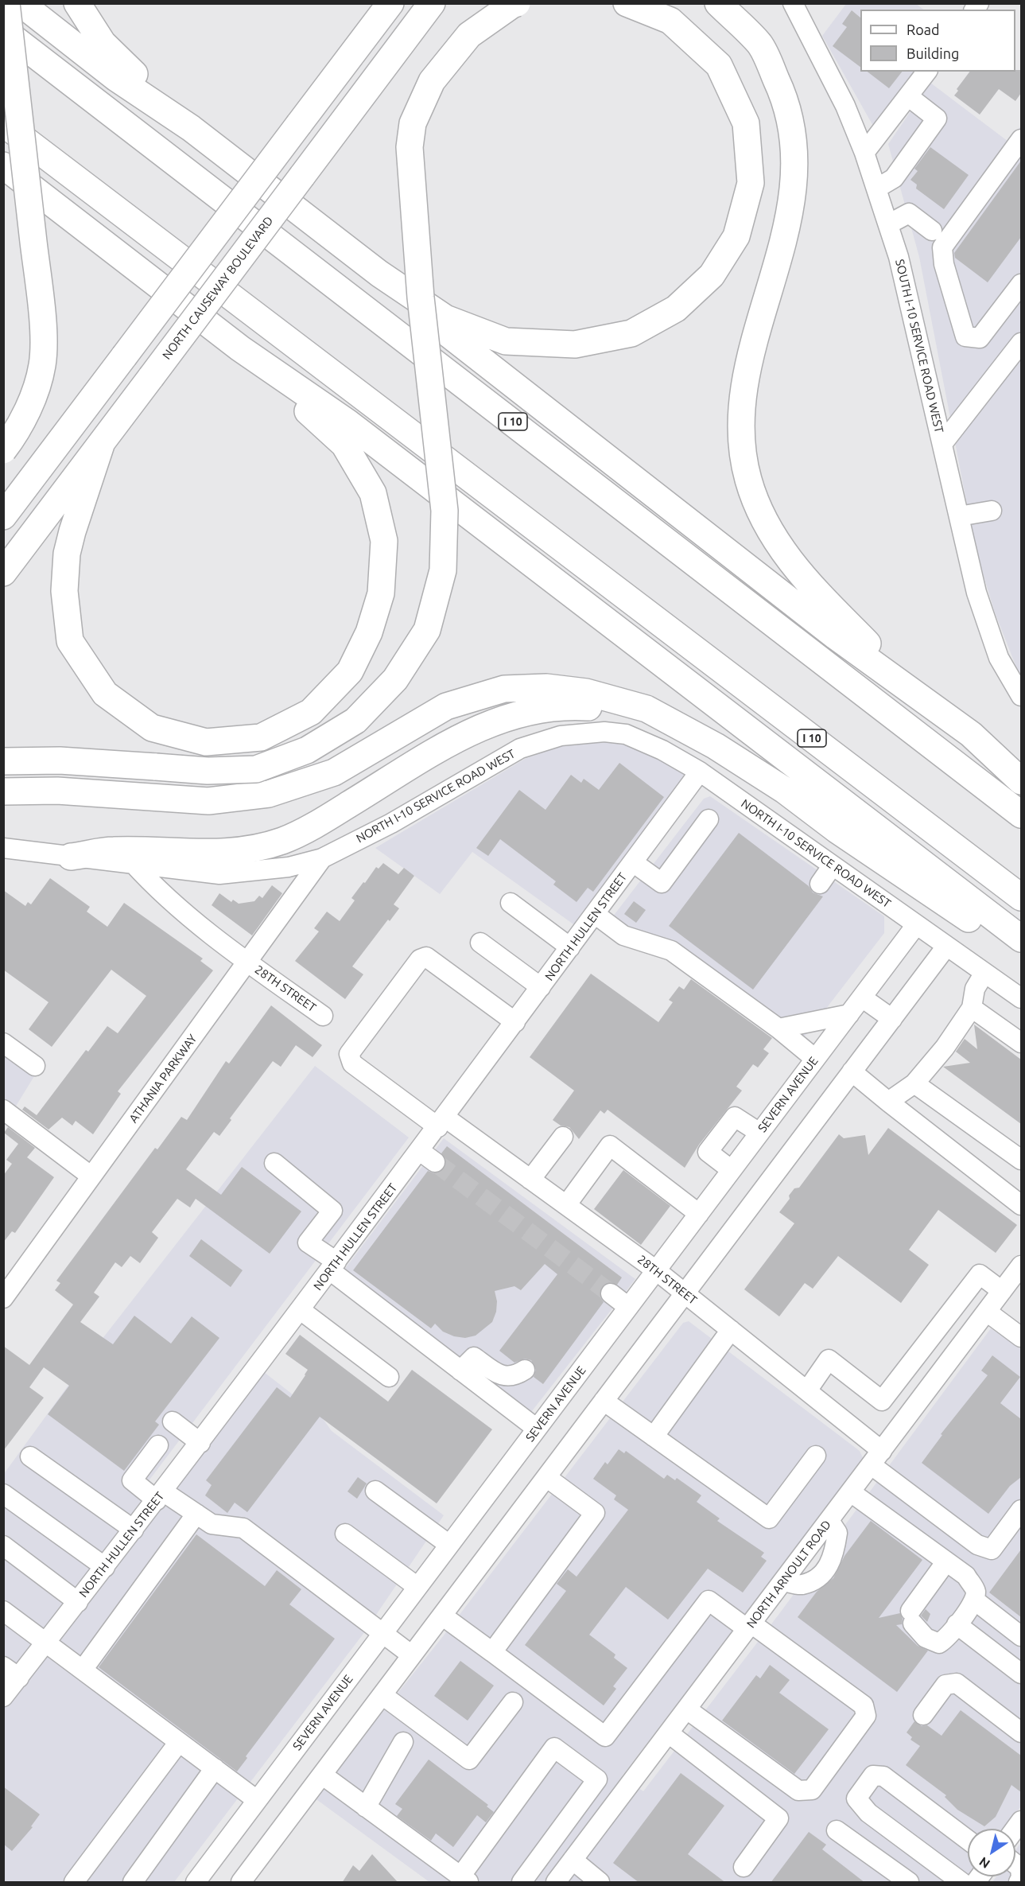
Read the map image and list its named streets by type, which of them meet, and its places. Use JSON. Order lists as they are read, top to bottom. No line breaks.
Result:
{"streets":{"highway":["NORTH CAUSEWAY BOULEVARD","I 10"],"street":["SOUTH I-10 SERVICE ROAD WEST","NORTH I-10 SERVICE ROAD WEST","NORTH HULLEN STREET","28TH STREET","ATHANIA PARKWAY","SEVERN AVENUE","NORTH ARNOULT ROAD"]},"crossings":[["NORTH I-10 SERVICE ROAD WEST","NORTH HULLEN STREET"],["NORTH I-10 SERVICE ROAD WEST","28TH STREET"],["NORTH I-10 SERVICE ROAD WEST","ATHANIA PARKWAY"],["NORTH I-10 SERVICE ROAD WEST","SEVERN AVENUE"],["NORTH HULLEN STREET","28TH STREET"],["28TH STREET","ATHANIA PARKWAY"],["28TH STREET","SEVERN AVENUE"],["28TH STREET","NORTH ARNOULT ROAD"]],"legend":["Road","Building"],"north":"bottom left"}
